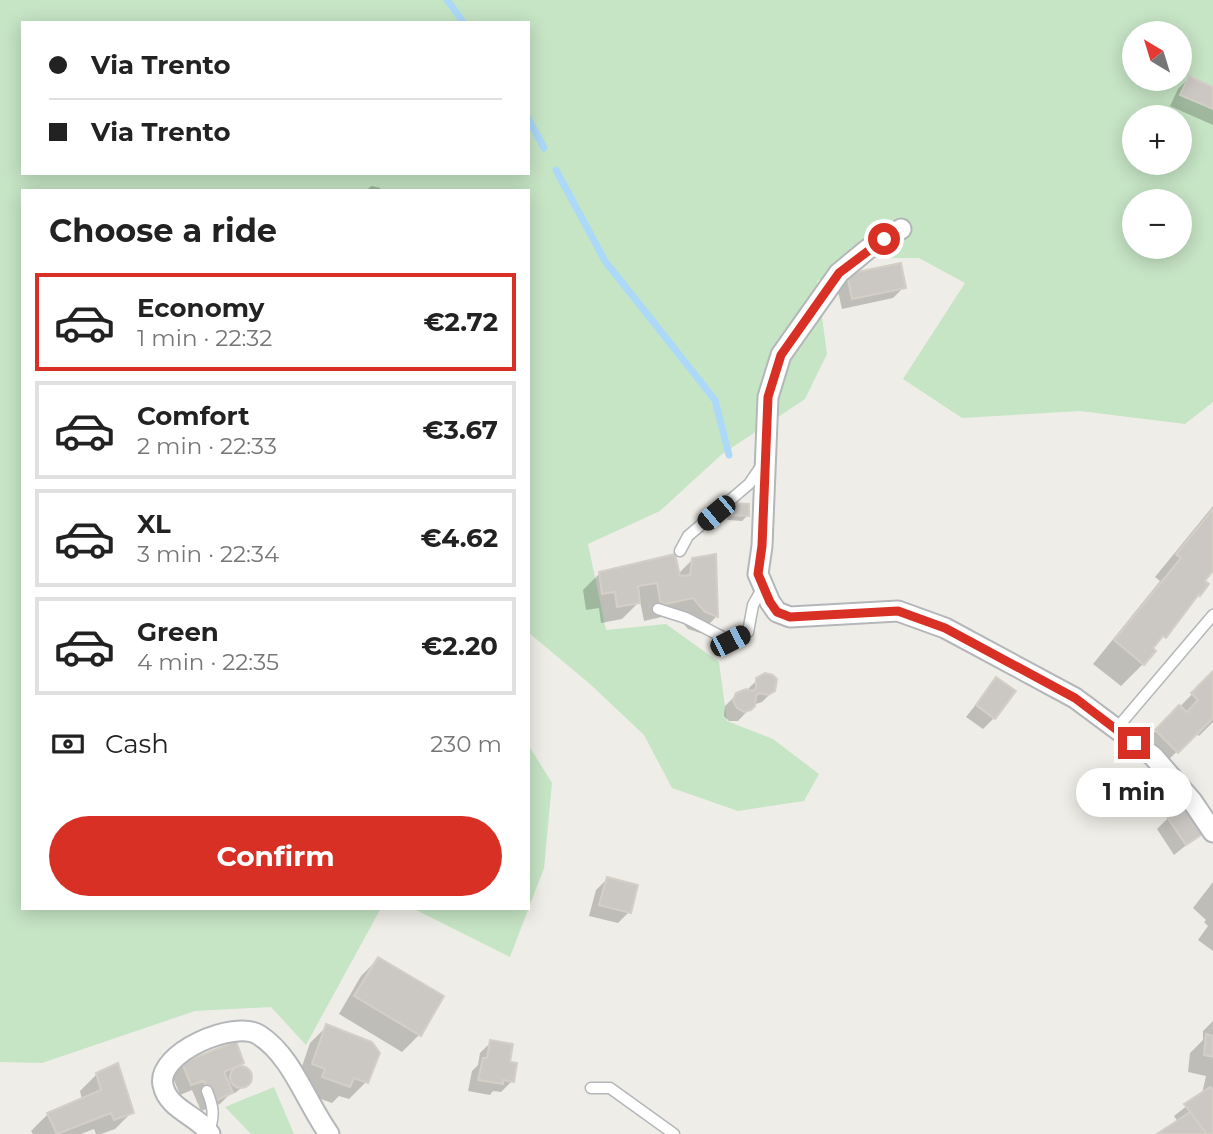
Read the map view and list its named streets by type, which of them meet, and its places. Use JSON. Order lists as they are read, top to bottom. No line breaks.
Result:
{"north":"top left","page":{"map_buttons":["+","−"],"banner":["Via Trento","Via Trento"],"heading":"Choose a ride","list":[{"name":"Economy","note":"1 min · 22:32","value":"€2.72"},{"name":"Comfort","note":"2 min · 22:33","value":"€3.67"},{"name":"XL","note":"3 min · 22:34","value":"€4.62"},{"name":"Green","note":"4 min · 22:35","value":"€2.20"}],"pay":["Cash","230 m"],"bubble":"1 min","buttons":"Confirm"}}
